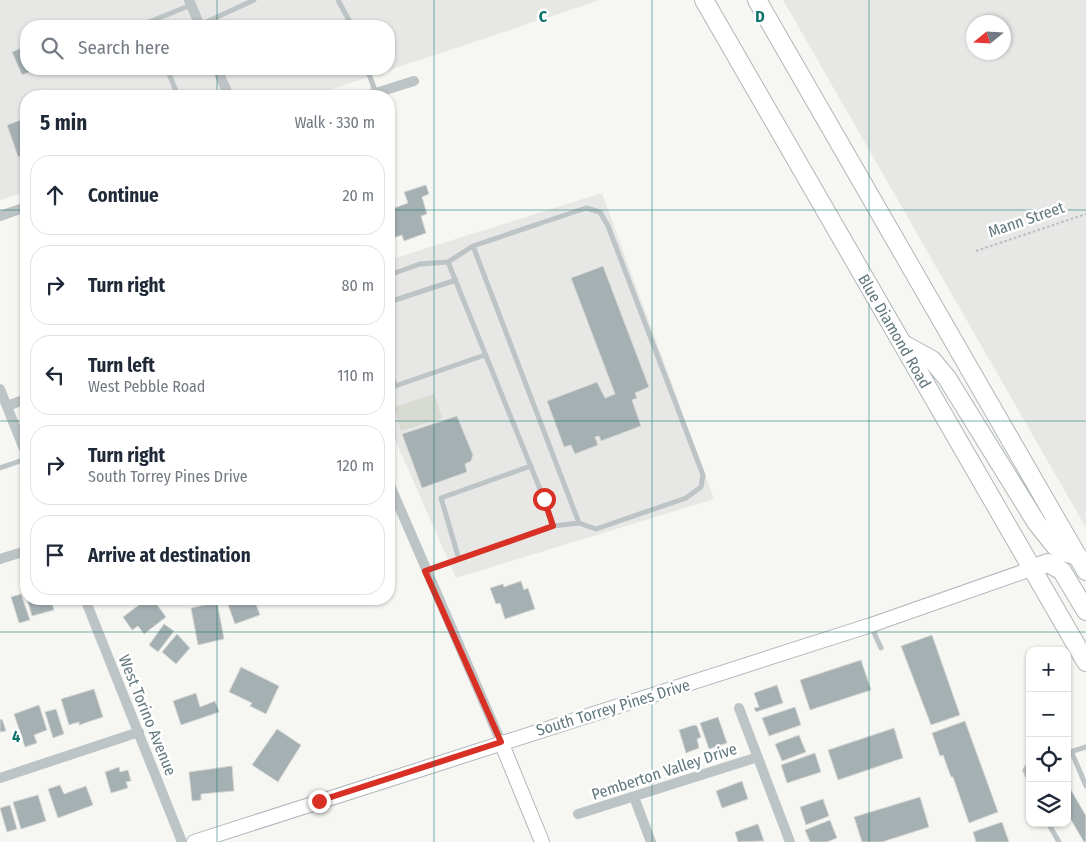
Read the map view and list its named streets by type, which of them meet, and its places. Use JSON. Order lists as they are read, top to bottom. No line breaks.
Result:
{"streets":{"highway":["Blue Diamond Road"],"street":["South Torrey Pines Drive","West Torino Avenue","Pemberton Valley Drive"],"path":["Mann Street"]},"crossings":[["Blue Diamond Road","South Torrey Pines Drive"]],"north":"left","page":{"search":"Search here","heading":["5 min","Walk · 330 m"],"list":[["Continue","20 m"],["Turn right","80 m"],["Turn left","West Pebble Road","110 m"],["Turn right","South Torrey Pines Drive","120 m"],"Arrive at destination"],"map_buttons":["+","−"]},"grid":{"columns":["C","D"],"rows":["4"]}}
